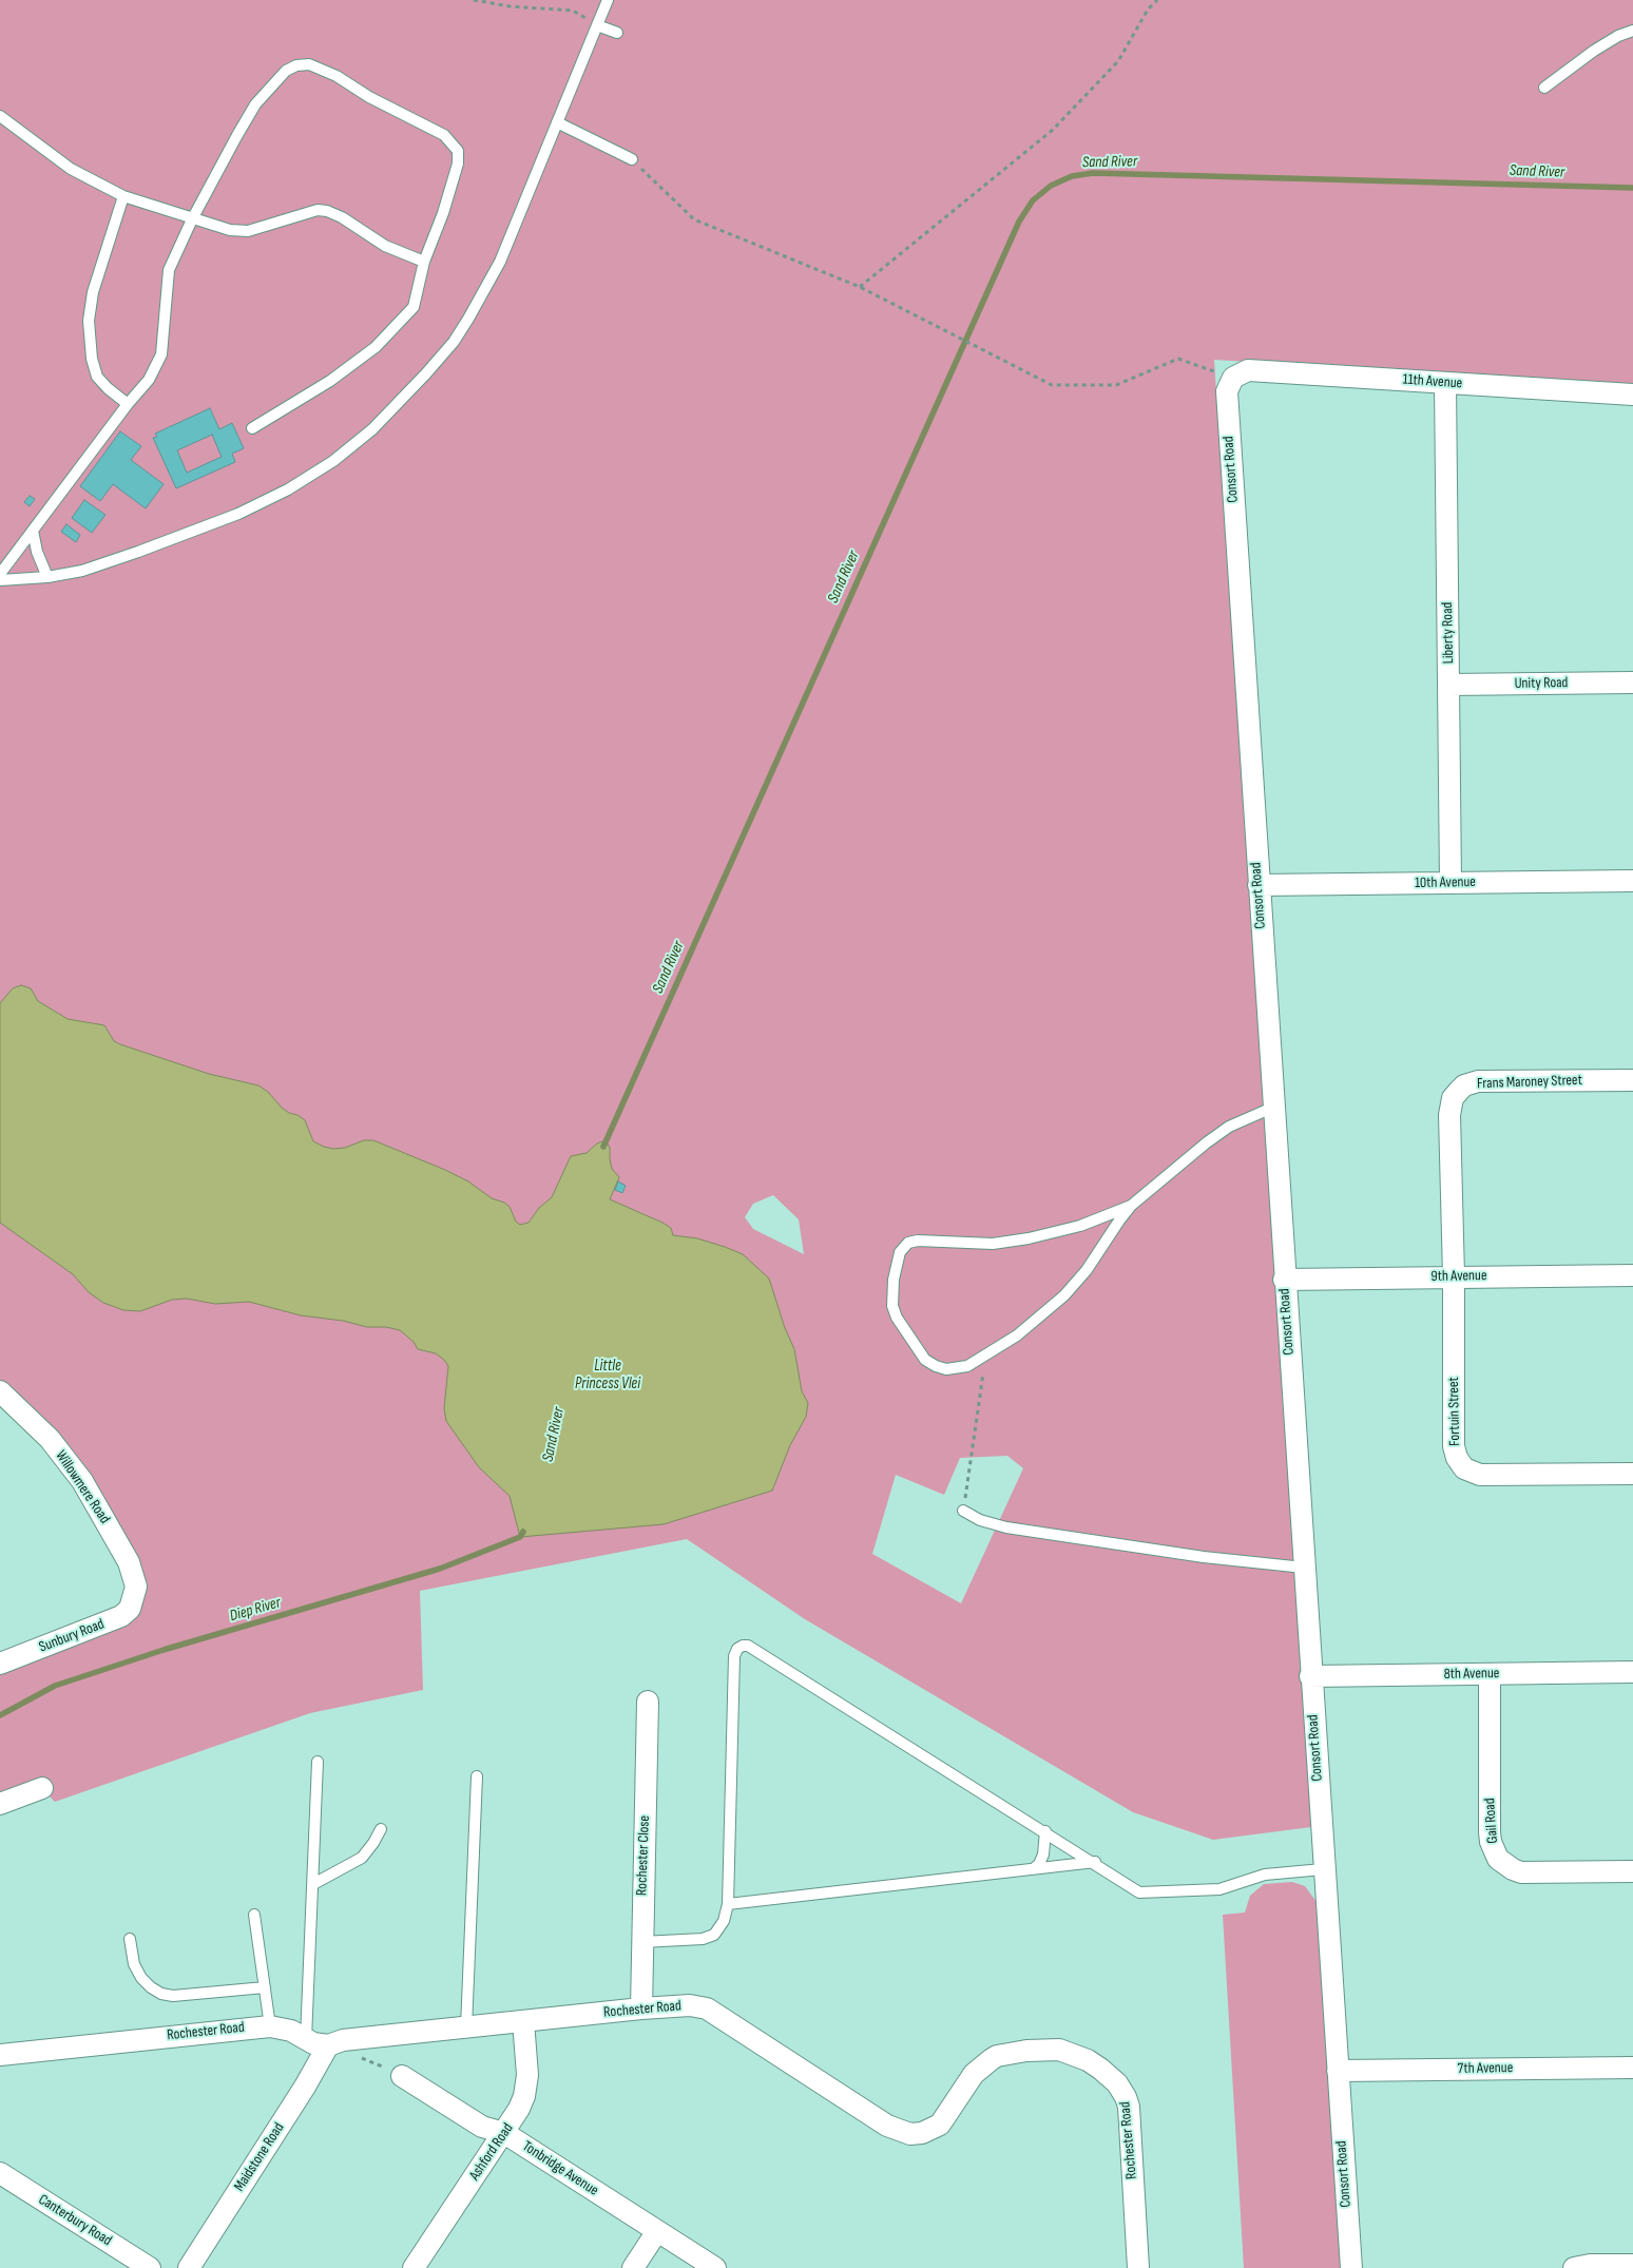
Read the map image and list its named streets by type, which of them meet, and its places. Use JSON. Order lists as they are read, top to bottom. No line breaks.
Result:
{"streets":{"street":["11th Avenue","Consort Road","Liberty Road","Unity Road","10th Avenue","Frans Maroney Street","9th Avenue","Fortuin Street","Willowmere Road","Sunbury Road","8th Avenue","Gail Road","Rochester Close","Rochester Road","7th Avenue","Ashford Road","Maidstone Road","Tonbridge Avenue","Canterbury Road"]},"crossings":[["11th Avenue","Consort Road"],["11th Avenue","Liberty Road"],["Consort Road","10th Avenue"],["Consort Road","9th Avenue"],["Consort Road","8th Avenue"],["Consort Road","7th Avenue"],["Liberty Road","Unity Road"],["Liberty Road","10th Avenue"],["Frans Maroney Street","9th Avenue"],["Frans Maroney Street","Fortuin Street"],["9th Avenue","Fortuin Street"],["Willowmere Road","Sunbury Road"],["8th Avenue","Gail Road"],["Rochester Close","Rochester Road"],["Rochester Road","Ashford Road"],["Rochester Road","Maidstone Road"],["Ashford Road","Tonbridge Avenue"]],"water":["Sand River","Little Princess Vlei","Diep River"]}
